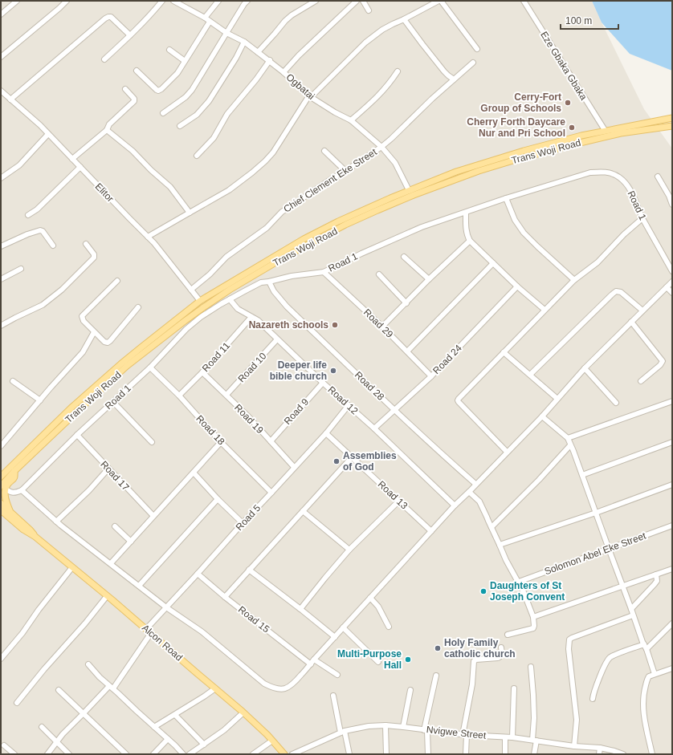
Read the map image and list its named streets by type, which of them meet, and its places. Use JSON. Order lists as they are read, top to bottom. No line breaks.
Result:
{"streets":{"main road":["Trans Woji Road","Alcon Road"],"street":["Eze Gbaka Gbaka","Ogbatai","Chief Clement Eke Street","Elitor","Road 1","Road 29","Road 11","Road 24","Road 10","Road 28","Road 12","Road 9","Road 19","Road 18","Road 17","Road 13","Road 5","Solomon Abel Eke Street","Road 15","Nvigwe Street"]},"crossings":[["Eze Gbaka Gbaka","Trans Woji Road"],["Ogbatai","Trans Woji Road"],["Ogbatai","Chief Clement Eke Street"],["Trans Woji Road","Elitor"],["Chief Clement Eke Street","Elitor"],["Road 1","Road 29"],["Road 1","Road 28"],["Road 1","Road 12"],["Road 1","Road 18"],["Road 1","Road 17"],["Road 29","Road 24"],["Road 11","Road 12"],["Road 11","Road 19"],["Road 11","Road 18"],["Road 24","Road 28"],["Road 24","Road 12"],["Road 10","Road 12"],["Road 10","Road 19"],["Road 12","Road 9"],["Road 12","Road 5"],["Road 9","Road 19"],["Road 19","Road 5"],["Road 18","Road 5"],["Road 13","Road 5"],["Road 5","Road 15"],["Road 5","Alcon Road"]],"places":["Cerry-Fort Group of Schools","Cherry Forth Daycare Nur and Pri School","Nazareth schools","Deeper life bible church","Assemblies of God","Daughters of St Joseph Convent","Holy Family catholic church","Multi-Purpose Hall"],"scale_bar":"100 m"}
